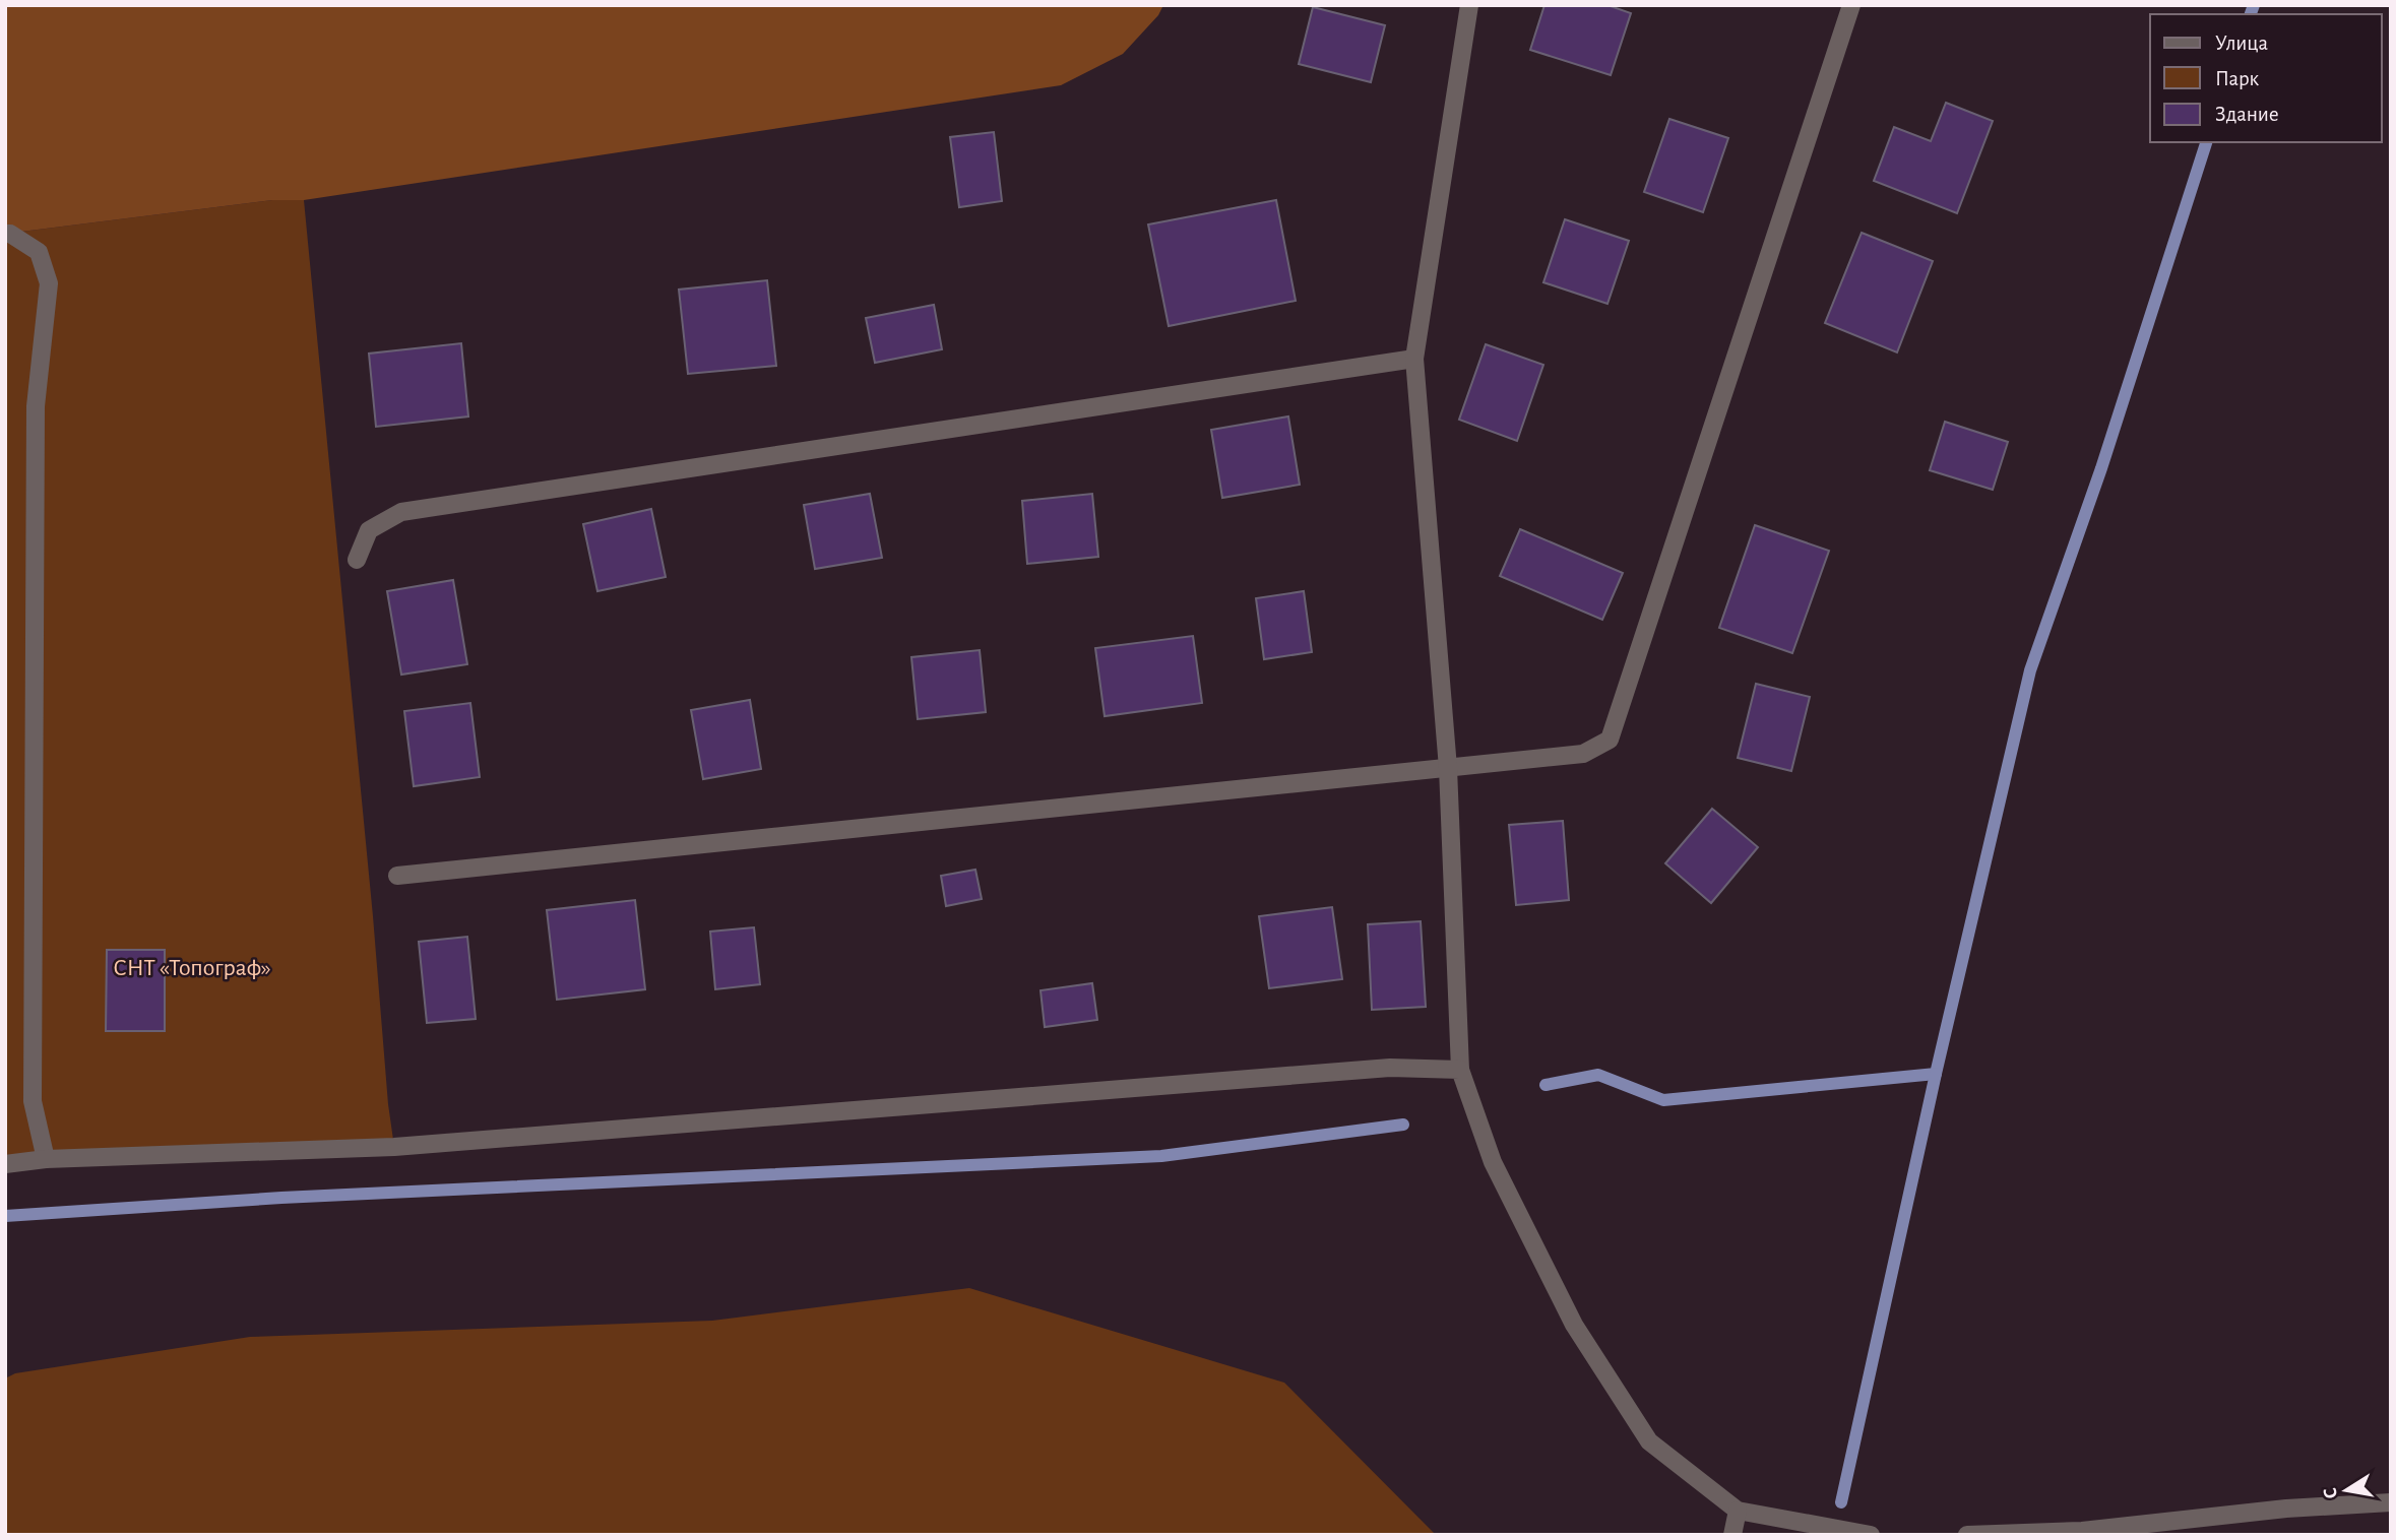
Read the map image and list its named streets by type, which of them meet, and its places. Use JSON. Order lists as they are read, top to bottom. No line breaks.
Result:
{"parks":["СНТ «Топограф»"],"legend":["Улица","Парк","Здание"],"north":"left"}
